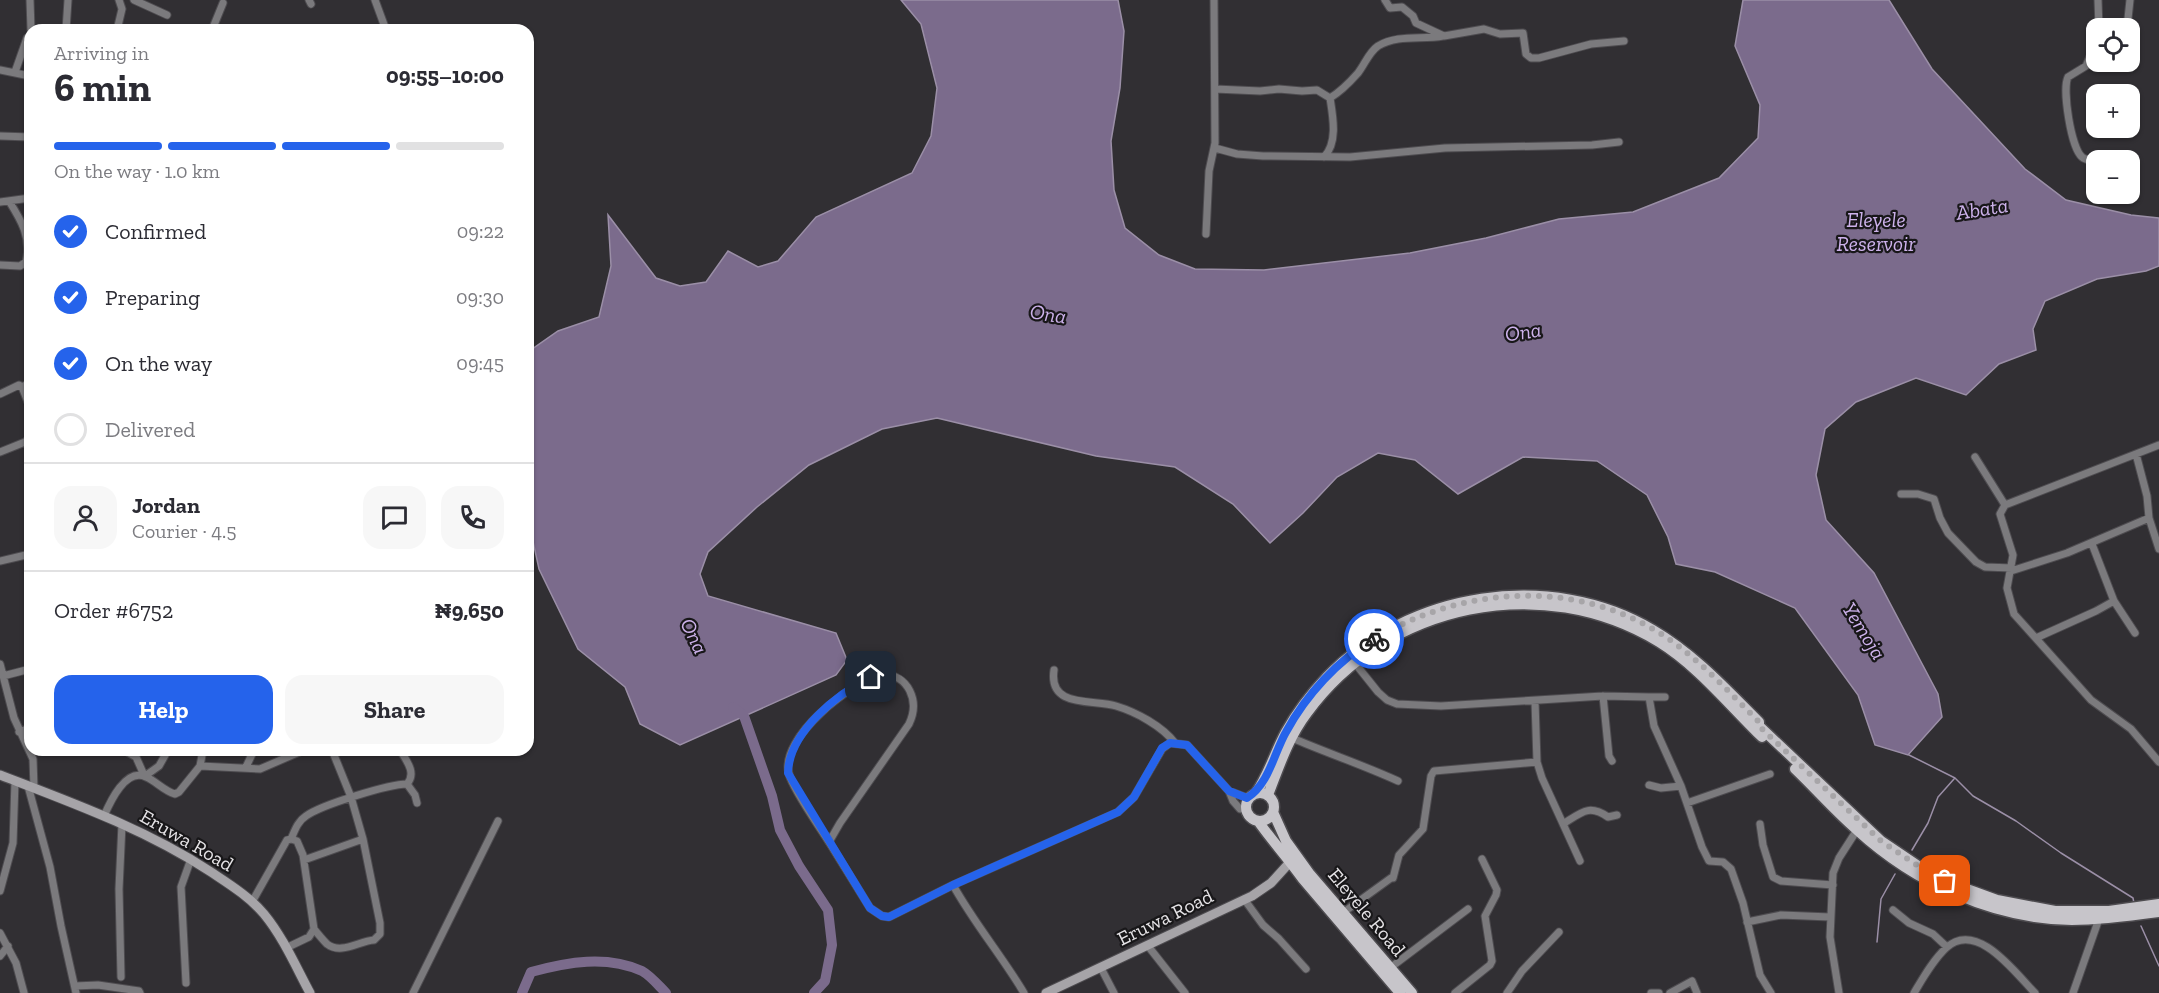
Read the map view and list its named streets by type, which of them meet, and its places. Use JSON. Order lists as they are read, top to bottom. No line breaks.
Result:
{"streets":{"main road":["Eruwa Road","Eleyele Road"]},"crossings":[["Eruwa Road","Eleyele Road"]],"water":["Abata","Eleyele Reservoir","Ona","Yemoja"],"page":{"map_buttons":["+","−"],"heading":["6 min","Arriving in","09:55–10:00"],"panel":["Jordan","Courier · 4.5","Order #6752","₦9,650"],"bar":"On the way · 1.0 km","list":[["Confirmed","09:22"],["Preparing","09:30"],["On the way","09:45"],"Delivered"],"buttons":["Help","Share"]}}
